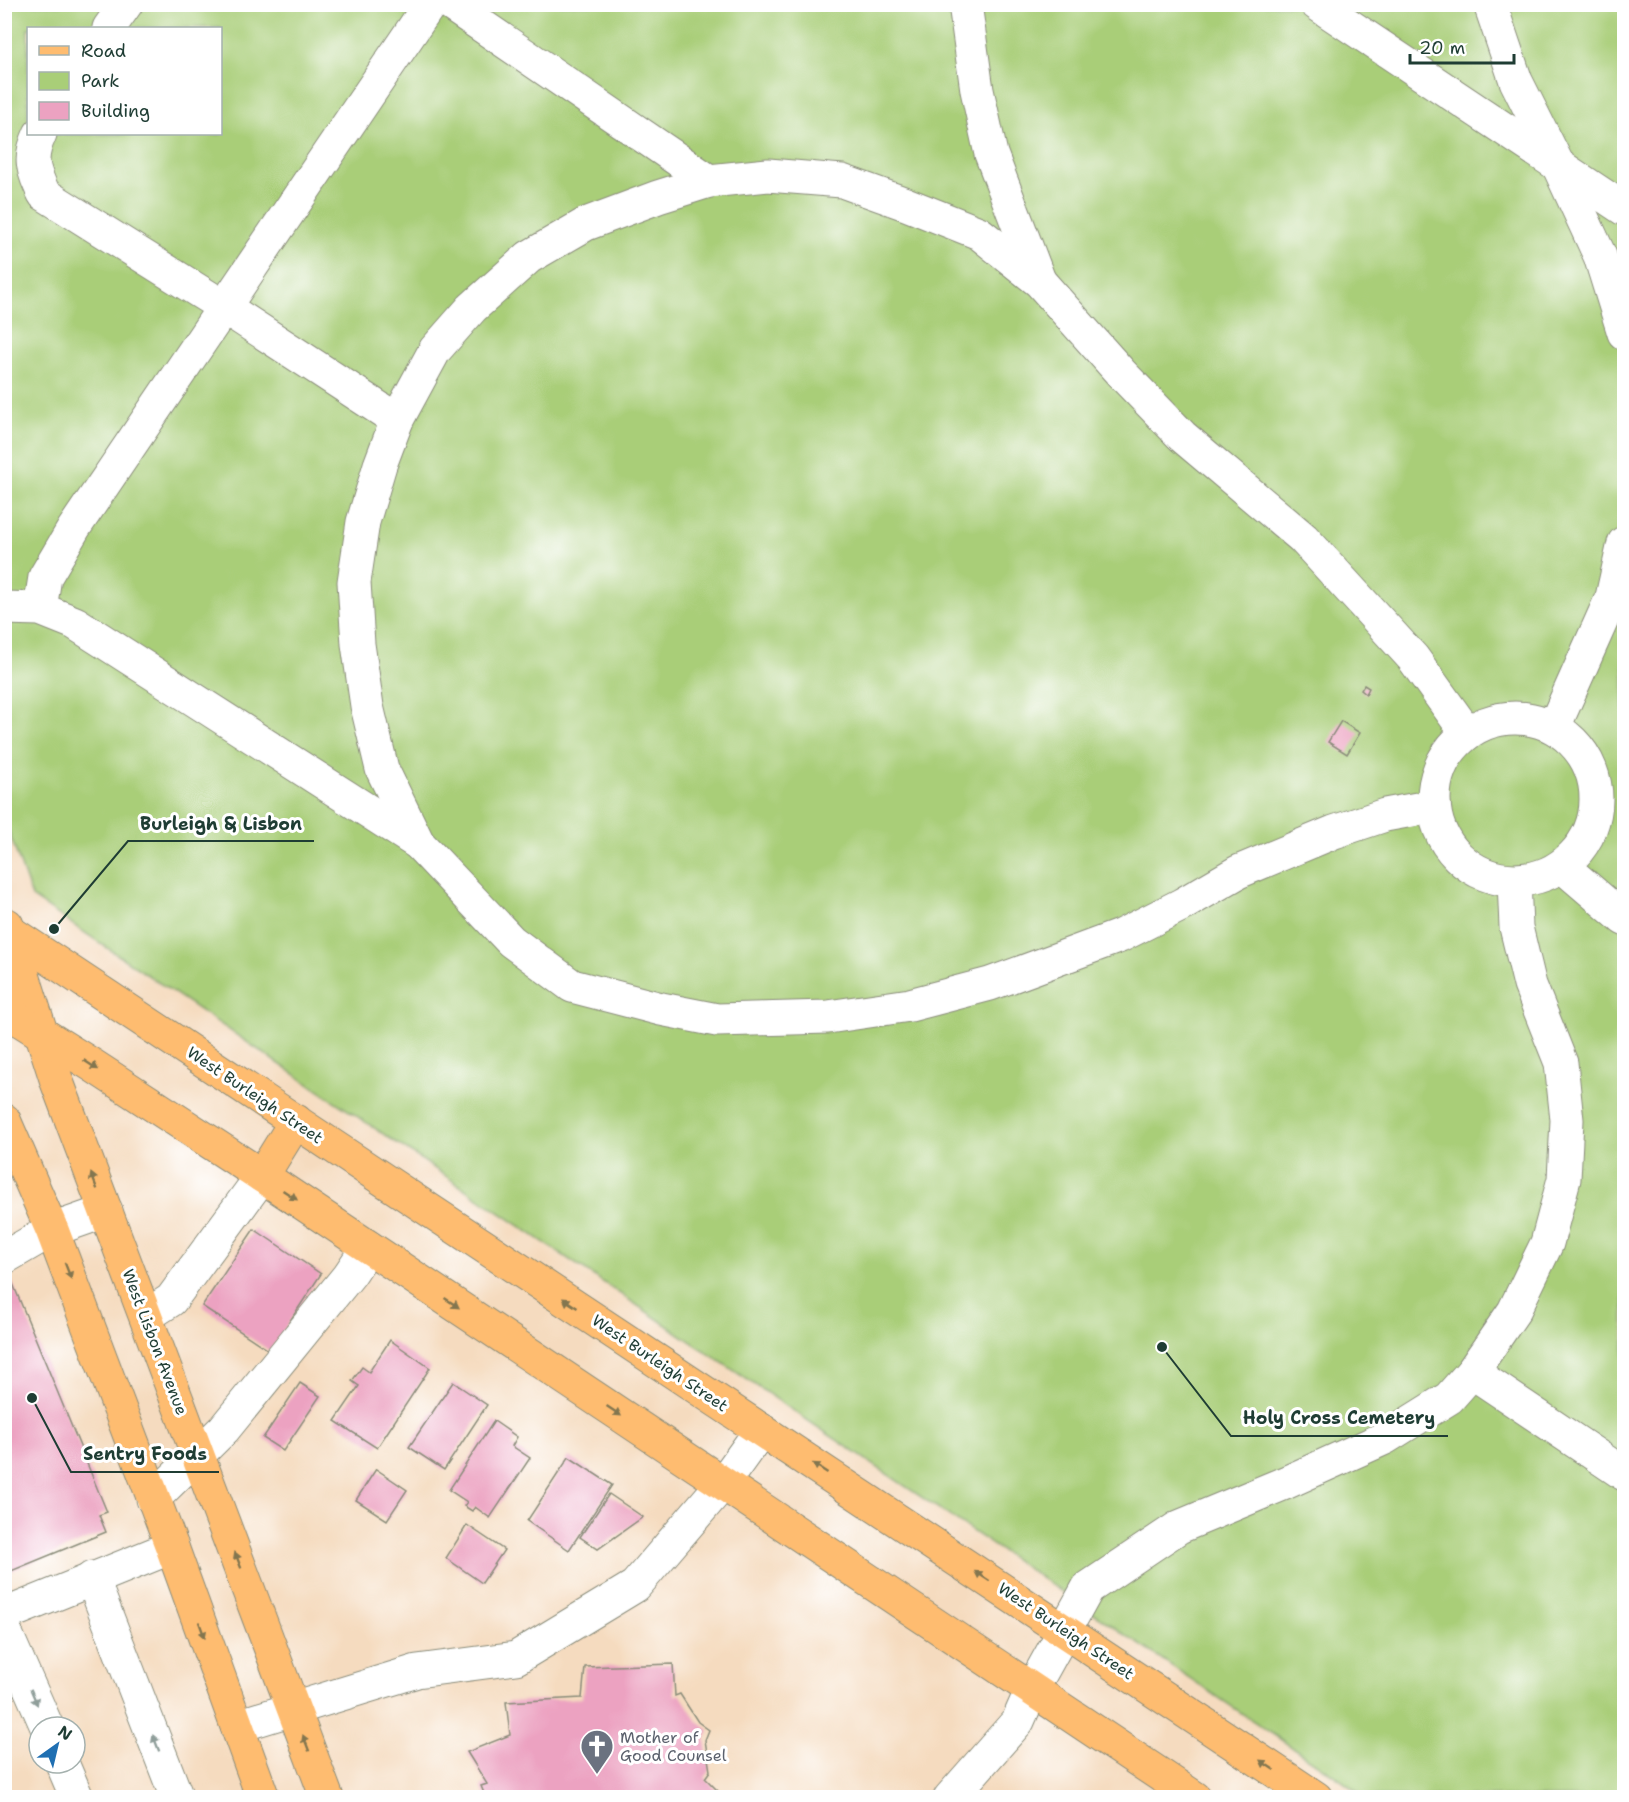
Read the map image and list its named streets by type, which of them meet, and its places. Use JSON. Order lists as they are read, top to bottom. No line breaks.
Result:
{"streets":{"main road":["West Burleigh Street","West Lisbon Avenue"]},"crossings":[["West Burleigh Street","West Lisbon Avenue"]],"places":{"other":["Burleigh & Lisbon","Holy Cross Cemetery","Sentry Foods"],"church":["Mother of Good Counsel"]},"legend":["Road","Park","Building"],"scale_bar":"20 m","north":"top right"}
